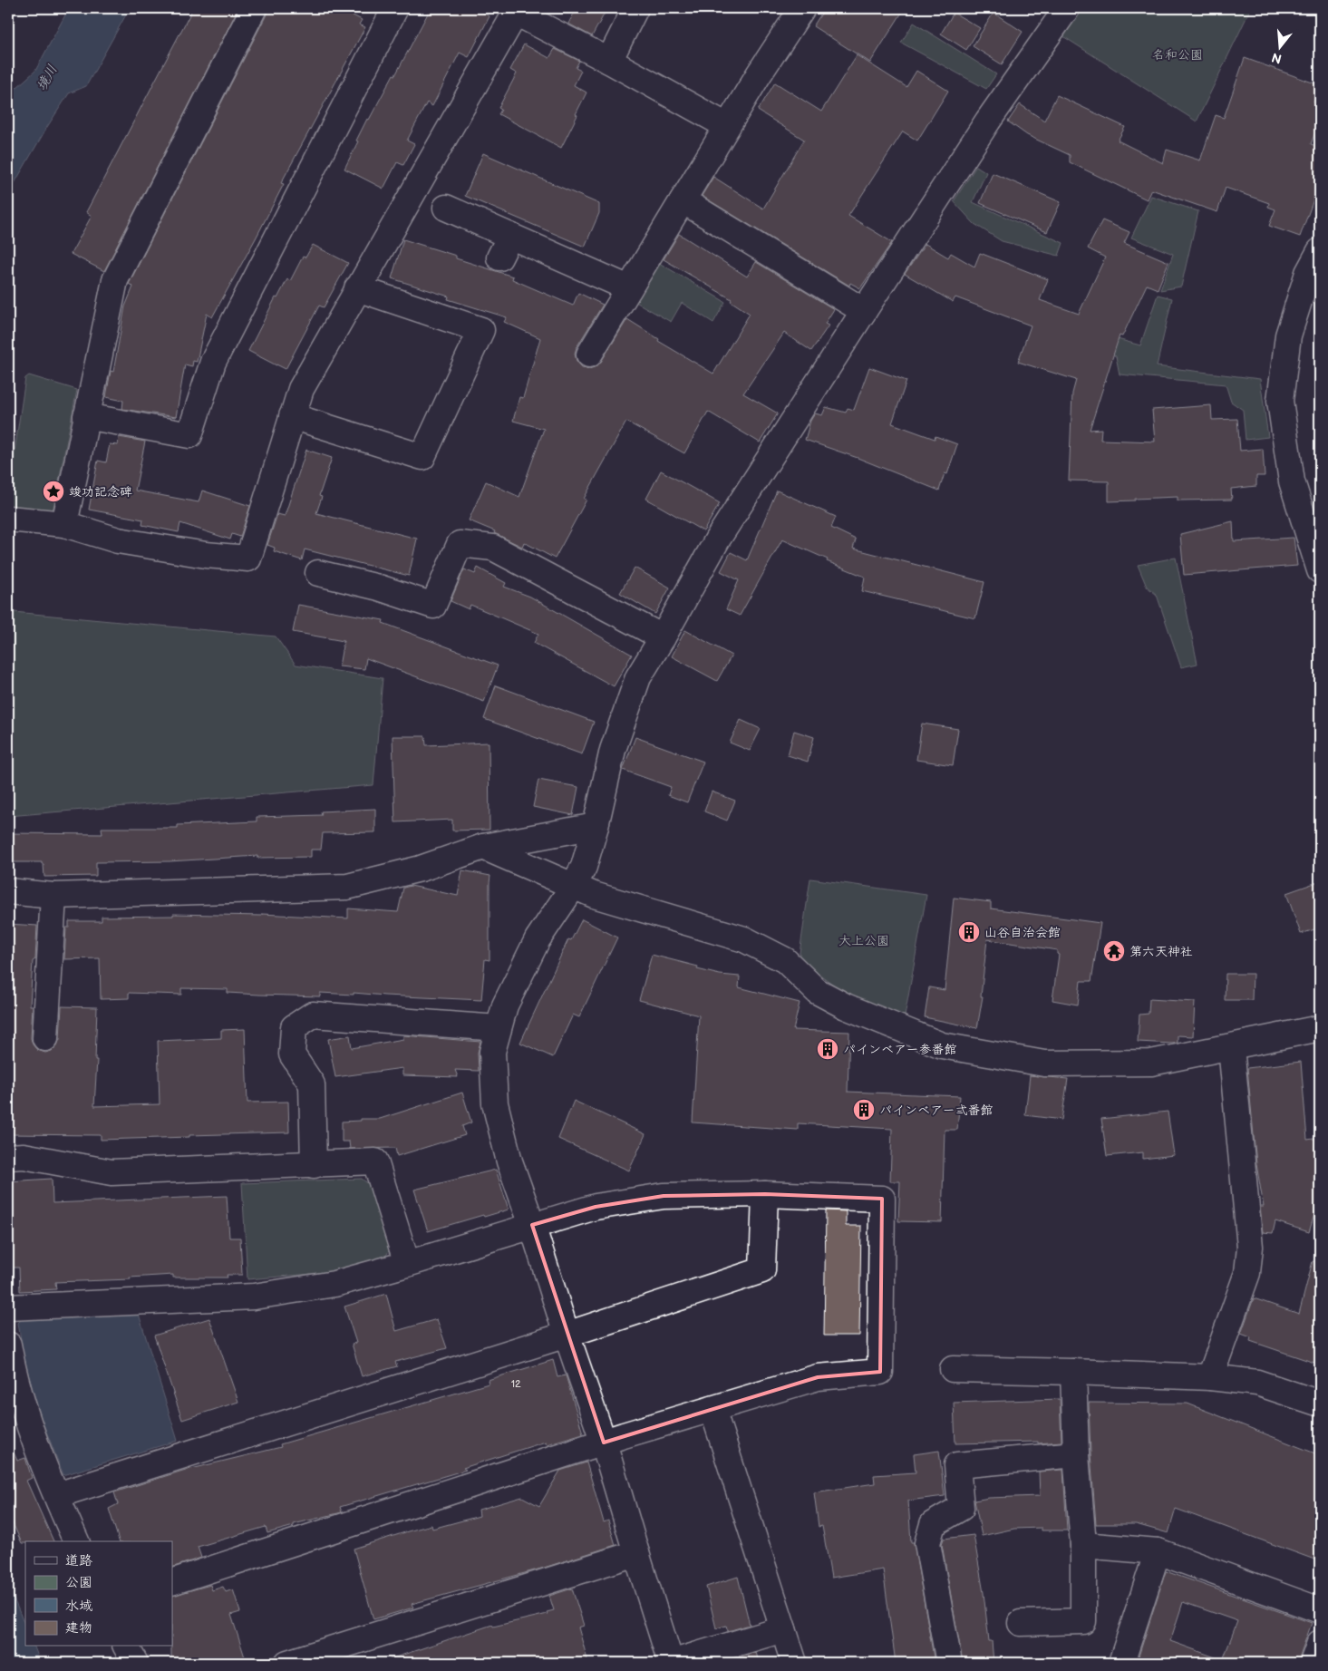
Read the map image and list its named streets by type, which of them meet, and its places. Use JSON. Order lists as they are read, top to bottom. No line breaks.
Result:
{"water":["境川"],"parks":["名和公園","大上公園"],"places":{"place":["竣功記念碑"],"building":["山谷自治会館","パインベアー参番館","パインベアー弍番館"],"temple":["第六天神社"]},"house_numbers":["12"],"legend":["道路","公園","水域","建物"],"north":"bottom"}
